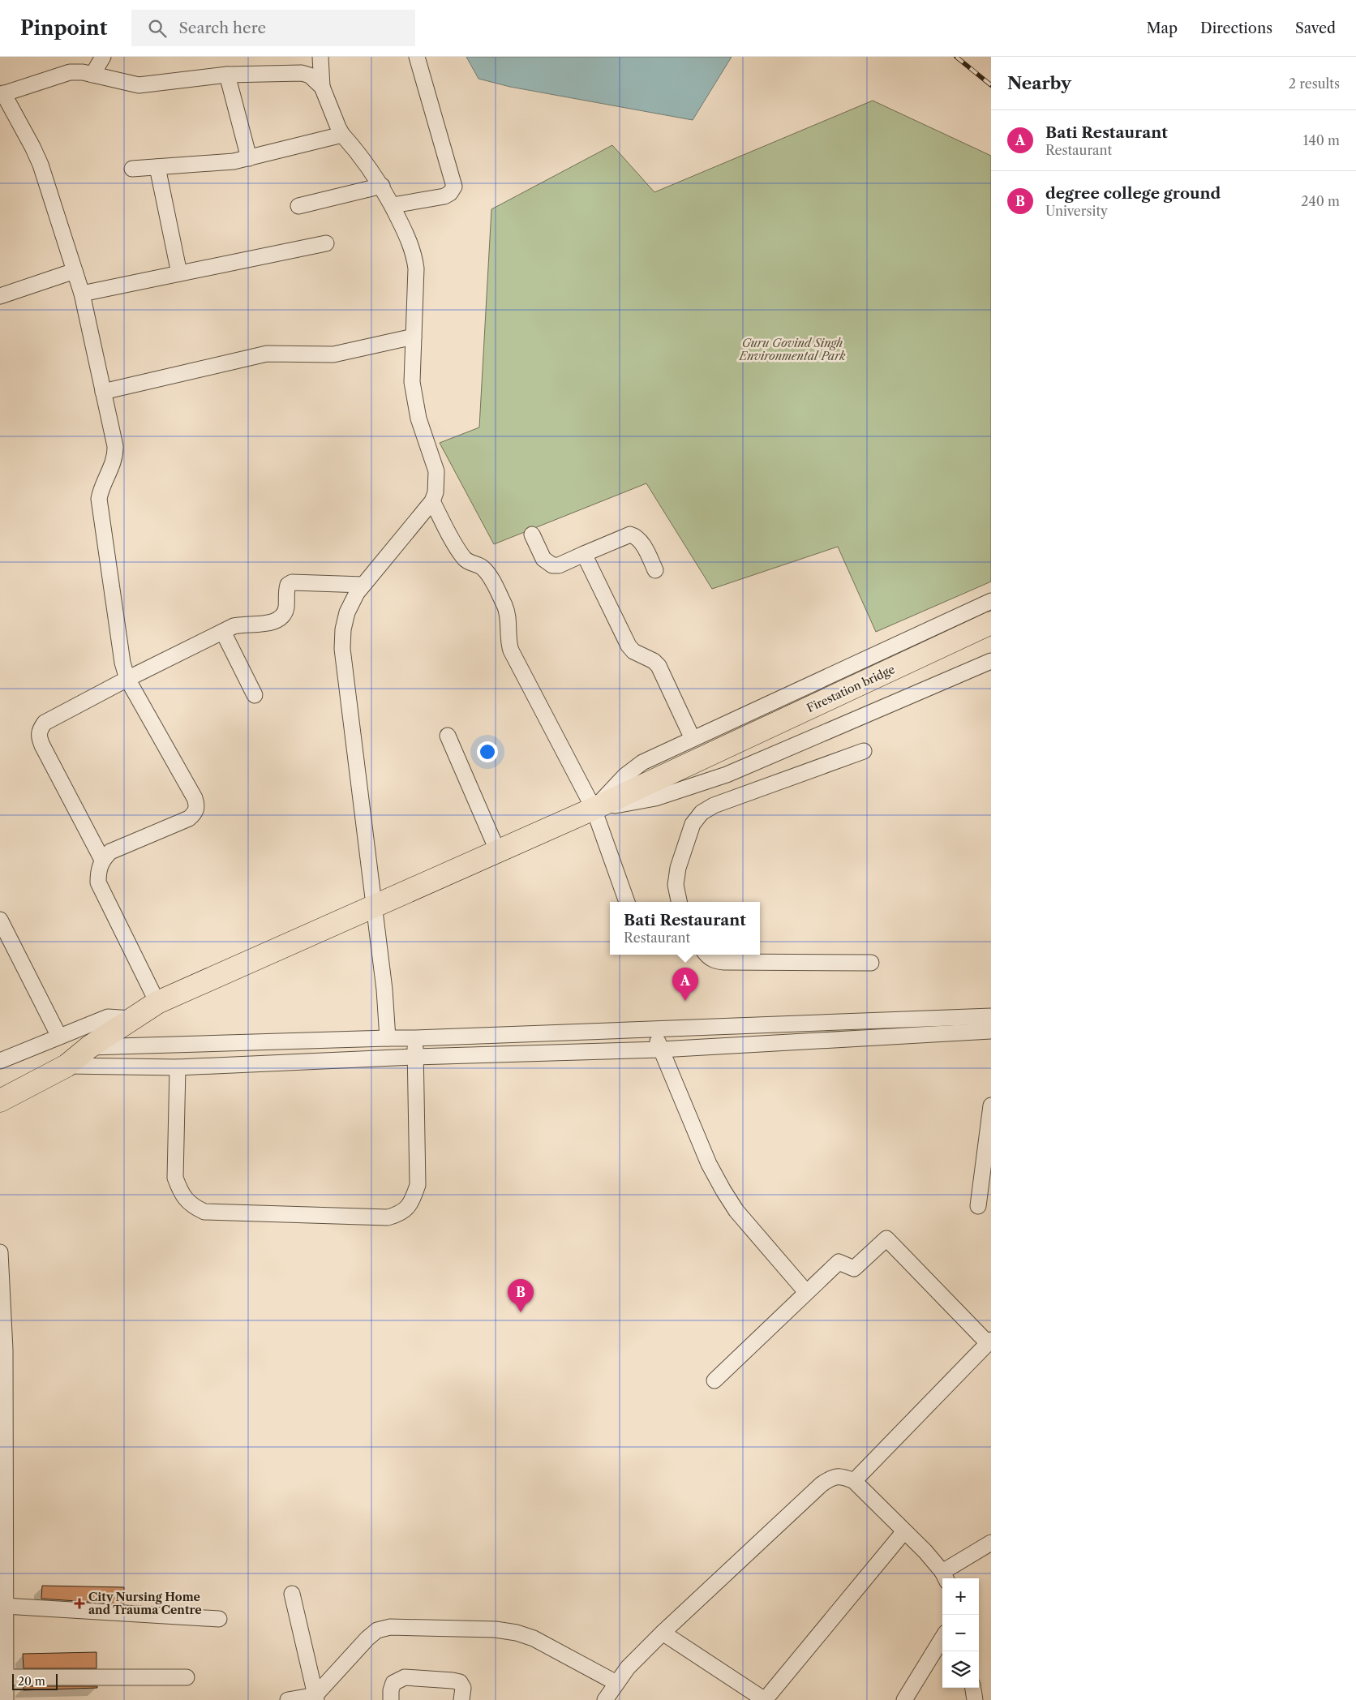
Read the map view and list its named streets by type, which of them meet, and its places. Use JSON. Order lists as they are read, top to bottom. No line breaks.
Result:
{"streets":{"highway":["Firestation bridge"]},"parks":["Guru Govind Singh Environmental Park"],"places":{"health":["City Nursing Home and Trauma Centre"]},"scale_bar":"20 m","page":{"header":"Pinpoint","search":"Search here","nav":["Map","Directions","Saved"],"heading":["Nearby","2 results"],"list":[{"mark":"A","name":"Bati Restaurant","note":"Restaurant","value":"140 m"},{"mark":"B","name":"degree college ground","note":"University","value":"240 m"}],"popup":["Bati Restaurant","Restaurant"],"pins":["A","B"],"map_buttons":["+","−"],"scale":"20 m"}}
